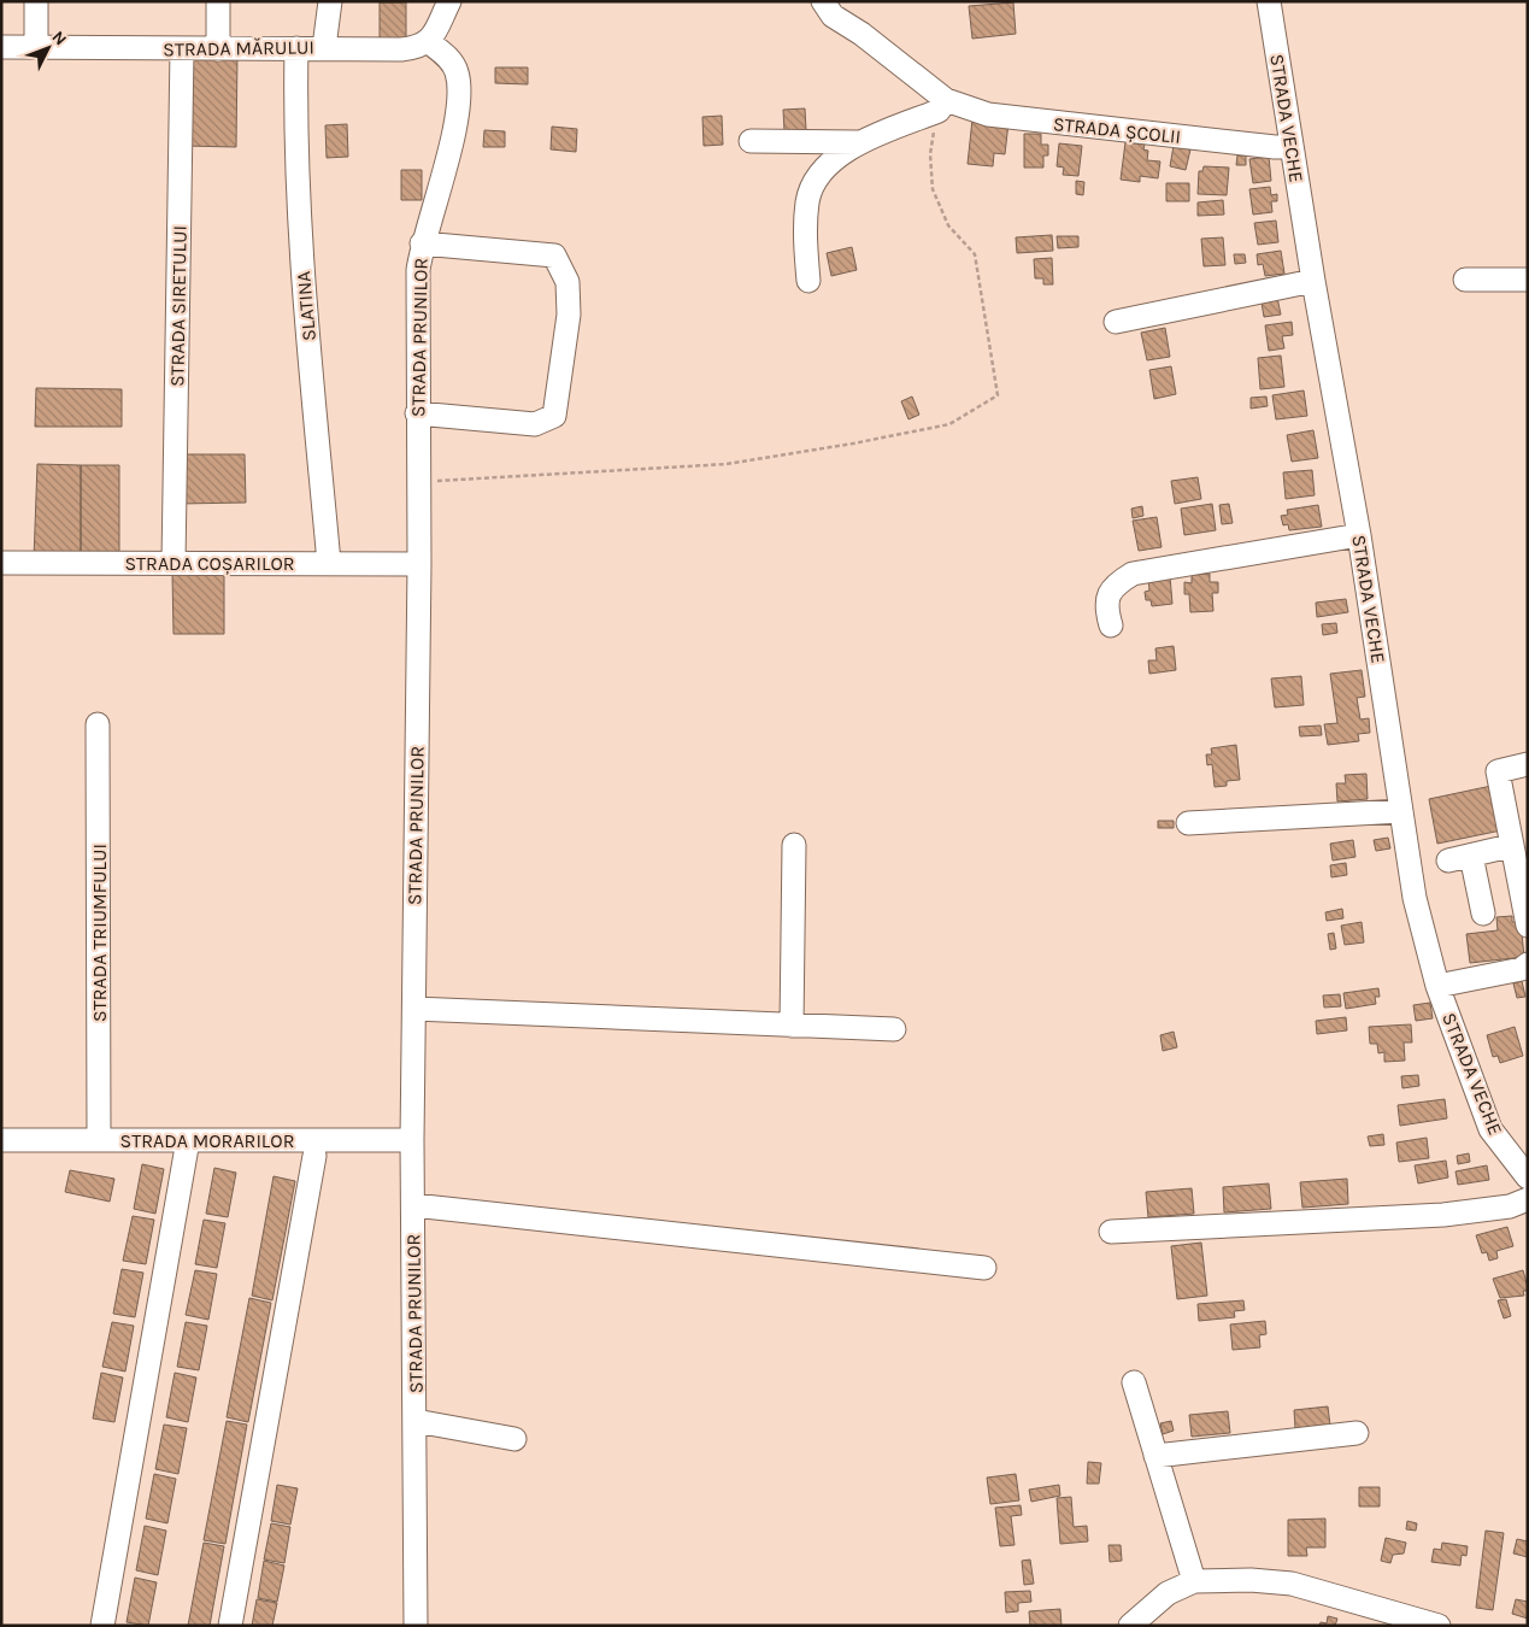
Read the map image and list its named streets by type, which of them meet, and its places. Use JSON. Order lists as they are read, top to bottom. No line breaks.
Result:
{"streets":{"street":["STRADA MĂRULUI","STRADA VECHE","STRADA ȘCOLII","STRADA SIRETULUI","SLATINA","STRADA PRUNILOR","STRADA COȘARILOR","STRADA TRIUMFULUI","STRADA MORARILOR"]},"crossings":[["STRADA MĂRULUI","STRADA SIRETULUI"],["STRADA MĂRULUI","SLATINA"],["STRADA MĂRULUI","STRADA PRUNILOR"],["STRADA VECHE","STRADA ȘCOLII"],["STRADA SIRETULUI","STRADA COȘARILOR"],["SLATINA","STRADA COȘARILOR"],["STRADA PRUNILOR","STRADA COȘARILOR"],["STRADA PRUNILOR","STRADA MORARILOR"],["STRADA TRIUMFULUI","STRADA MORARILOR"]],"north":"top right"}
